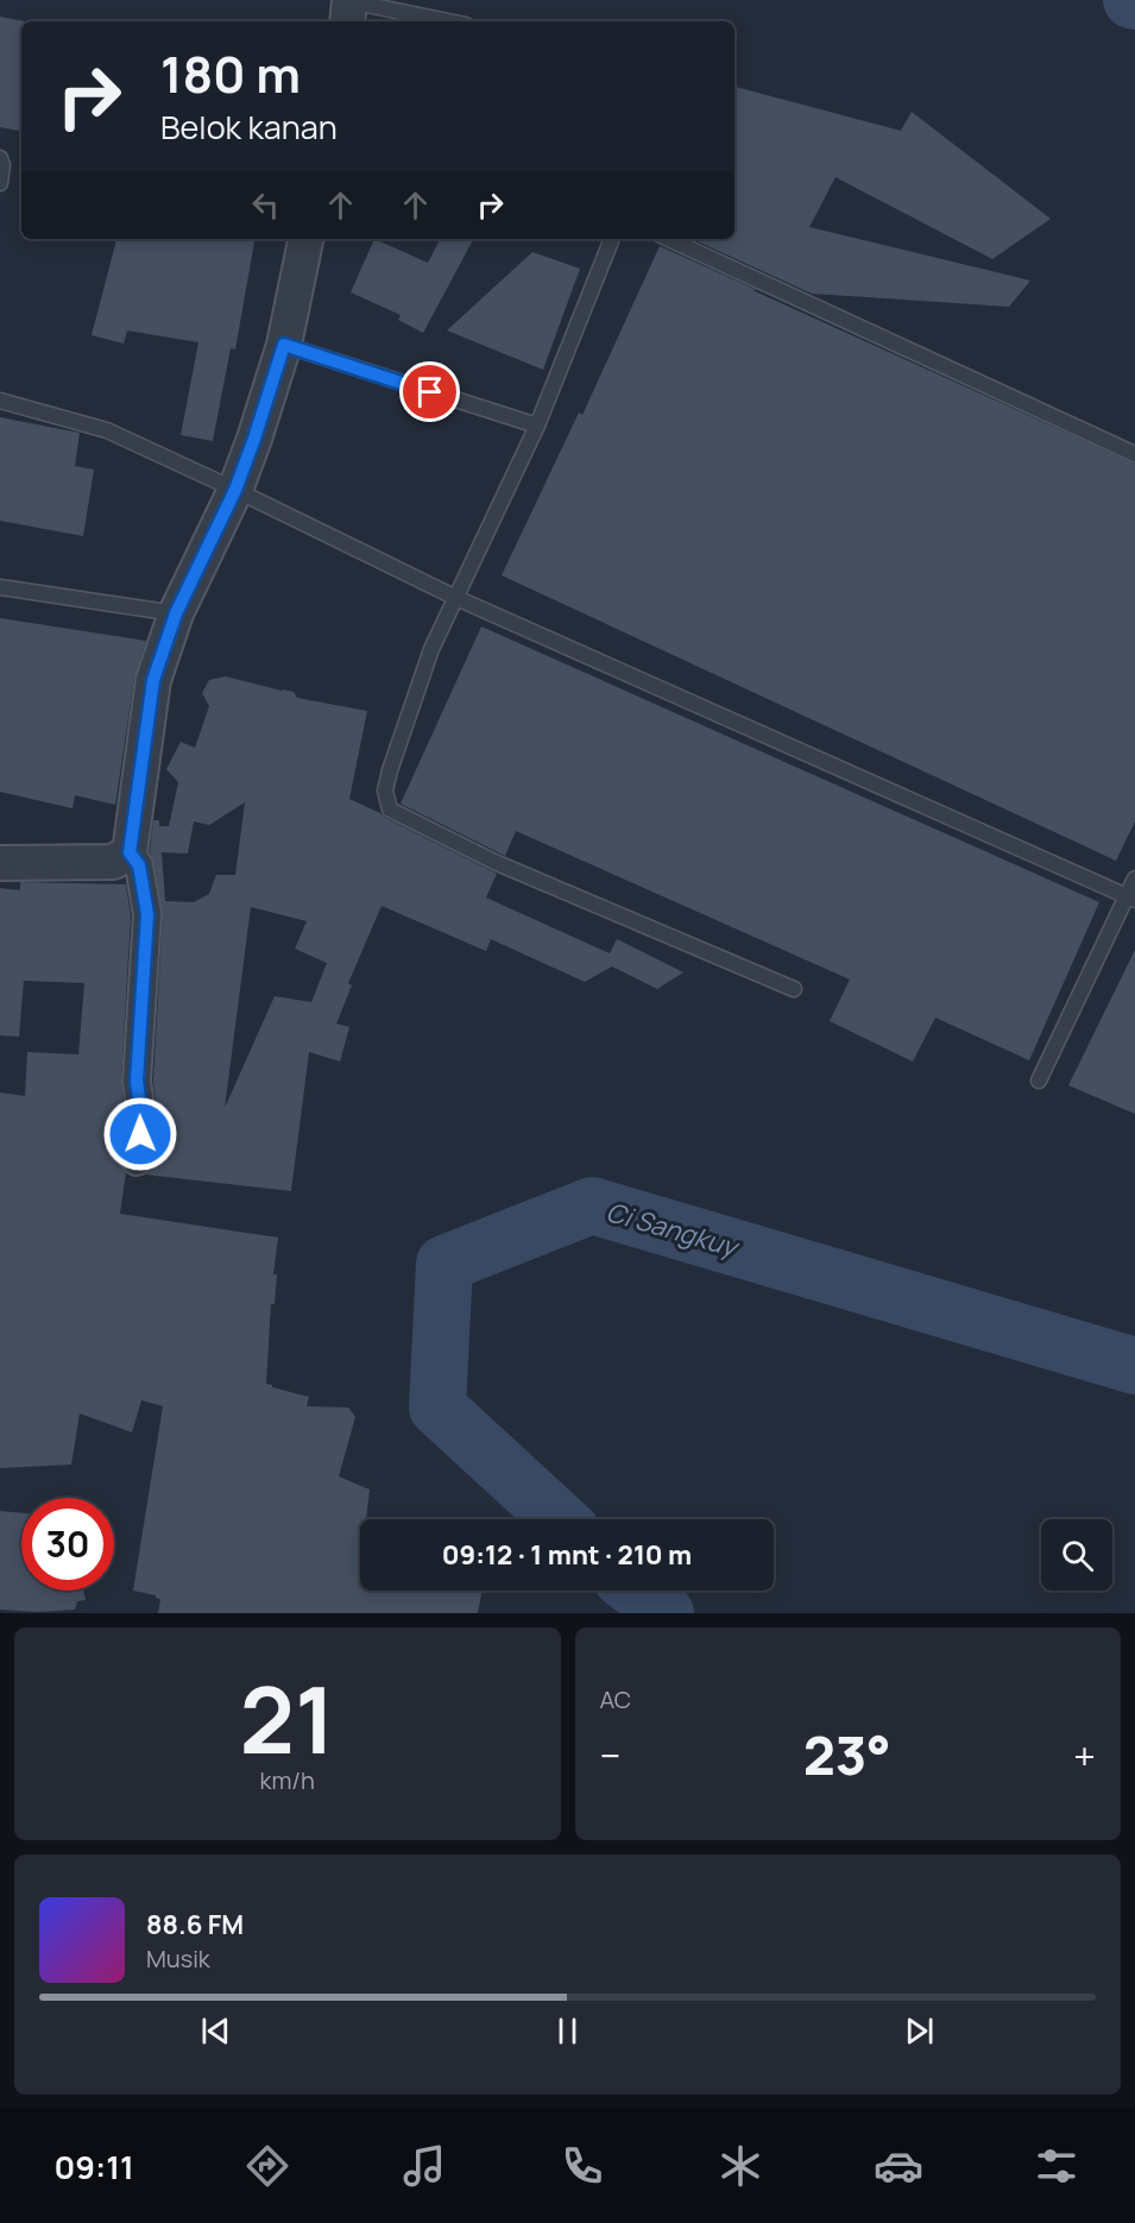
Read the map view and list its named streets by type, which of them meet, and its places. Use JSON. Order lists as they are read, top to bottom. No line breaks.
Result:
{"water":["Ci Sangkuy"],"page":{"turn":["180 m","Belok kanan"],"limit":"30","trip":"09:12 · 1 mnt · 210 m","tile":[["21","km/h"],"AC"],"heat":["−","23°","+"],"song":["88.6 FM","Musik"],"tabs":"09:11"}}
